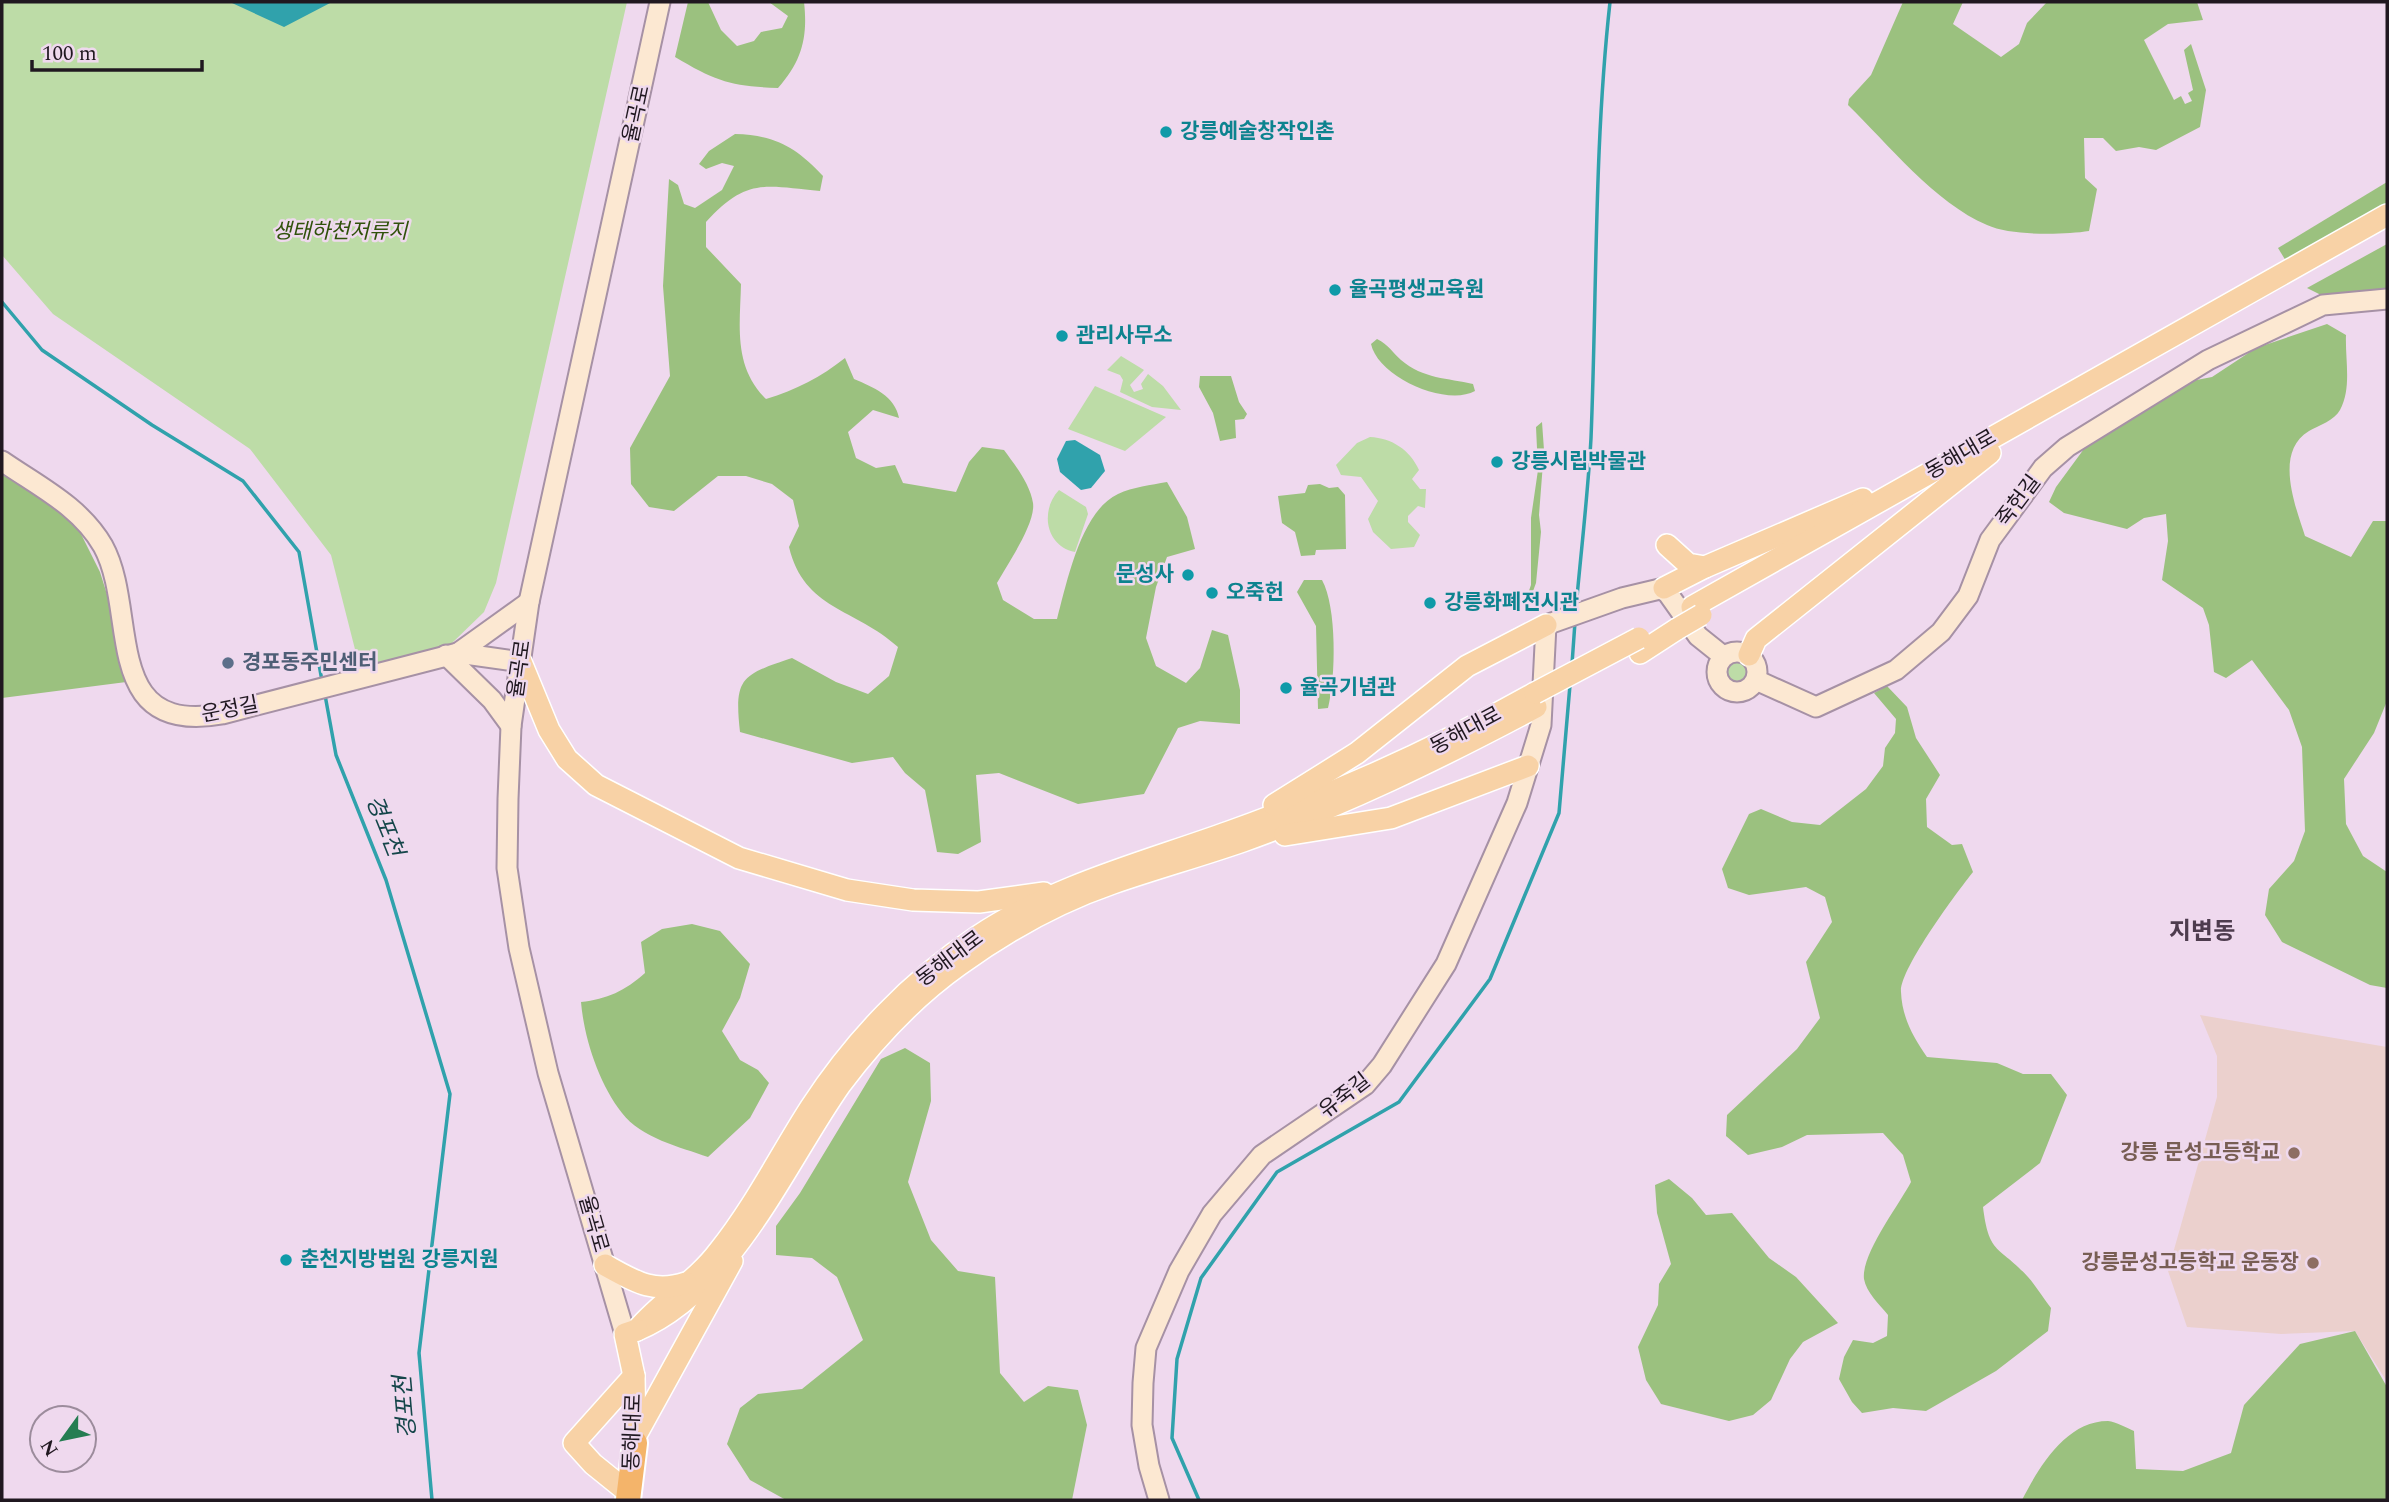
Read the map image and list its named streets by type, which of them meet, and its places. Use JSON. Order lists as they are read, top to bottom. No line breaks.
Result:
{"streets":{"highway":["동해대로"],"street":["율곡로","죽헌길","운정길","유죽길"]},"crossings":[["율곡로","동해대로"],["율곡로","운정길"]],"districts":["지변동"],"water":["경포천"],"parks":["생태하천저류지"],"places":["강릉예술창작인촌","율곡평생교육원","관리사무소","강릉시립박물관","문성사","오죽헌","강릉화폐전시관","경포동주민센터","율곡기념관","강릉 문성고등학교","춘천지방법원 강릉지원","강릉문성고등학교 운동장"],"scale_bar":"100 m","north":"bottom left"}
